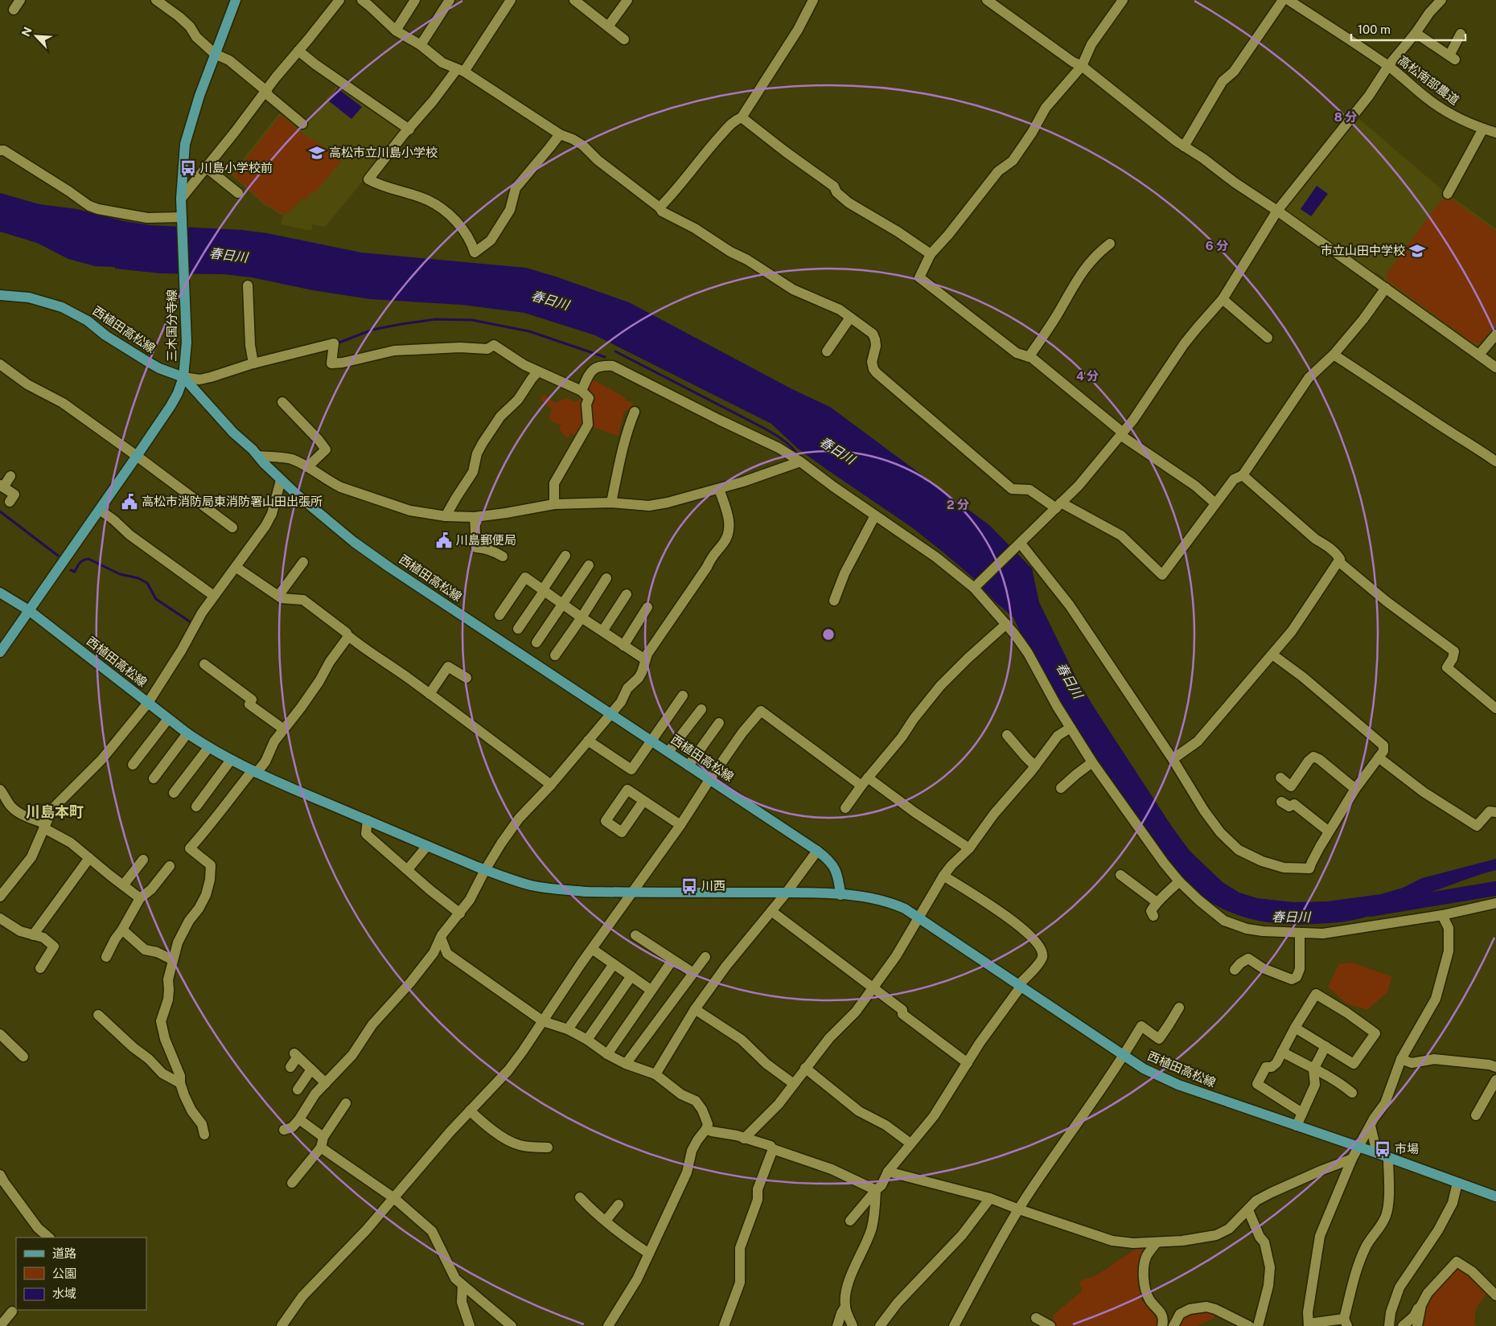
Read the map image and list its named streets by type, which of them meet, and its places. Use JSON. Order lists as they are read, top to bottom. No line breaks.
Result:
{"streets":{"main road":["三木国分寺線","西植田高松線"],"street":["高松南部農道"]},"crossings":[["三木国分寺線","西植田高松線"]],"districts":["川島本町"],"water":["春日川"],"places":{"school or university":["高松市立川島小学校","市立山田中学校"],"bus stop":["川島小学校前","川西","市場"],"public building":["高松市消防局東消防署山田出張所","川島郵便局"]},"legend":["道路","公園","水域"],"scale_bar":"100 m","north":"top left","rings":["8 分","6 分","4 分","2 分"]}
